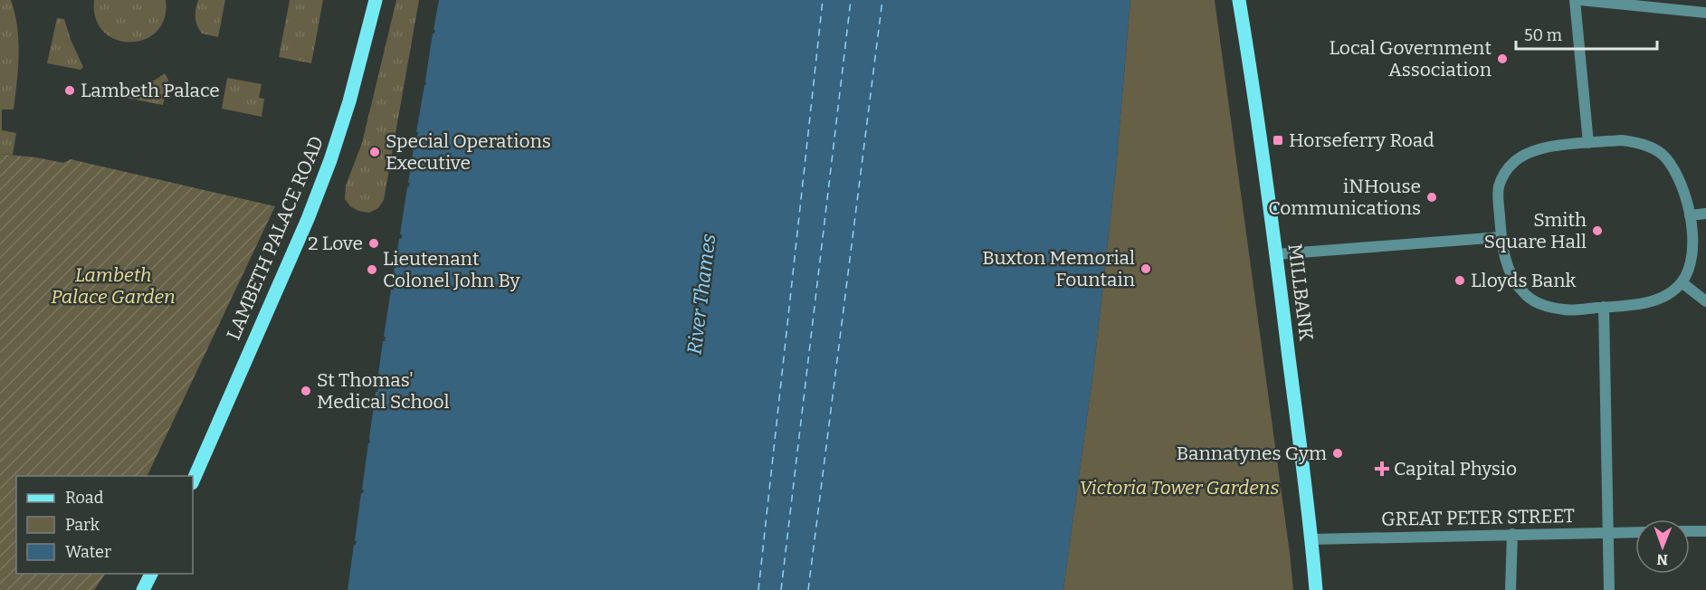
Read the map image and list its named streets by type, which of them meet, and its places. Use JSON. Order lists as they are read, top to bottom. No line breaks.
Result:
{"streets":{"main road":["LAMBETH PALACE ROAD","MILLBANK"],"street":["GREAT PETER STREET"]},"crossings":[["MILLBANK","GREAT PETER STREET"]],"water":["River Thames"],"parks":["Lambeth Palace Garden","Victoria Tower Gardens"],"places":{"other":["Local Government Association","Lambeth Palace","Special Operations Executive","iNHouse Communications","Smith Square Hall","2 Love","Buxton Memorial Fountain","Lieutenant Colonel John By","Lloyds Bank","St Thomas' Medical School","Bannatynes Gym"],"transit":["Horseferry Road"],"health":["Capital Physio"]},"legend":["Road","Park","Water"],"scale_bar":"50 m","north":"bottom"}
